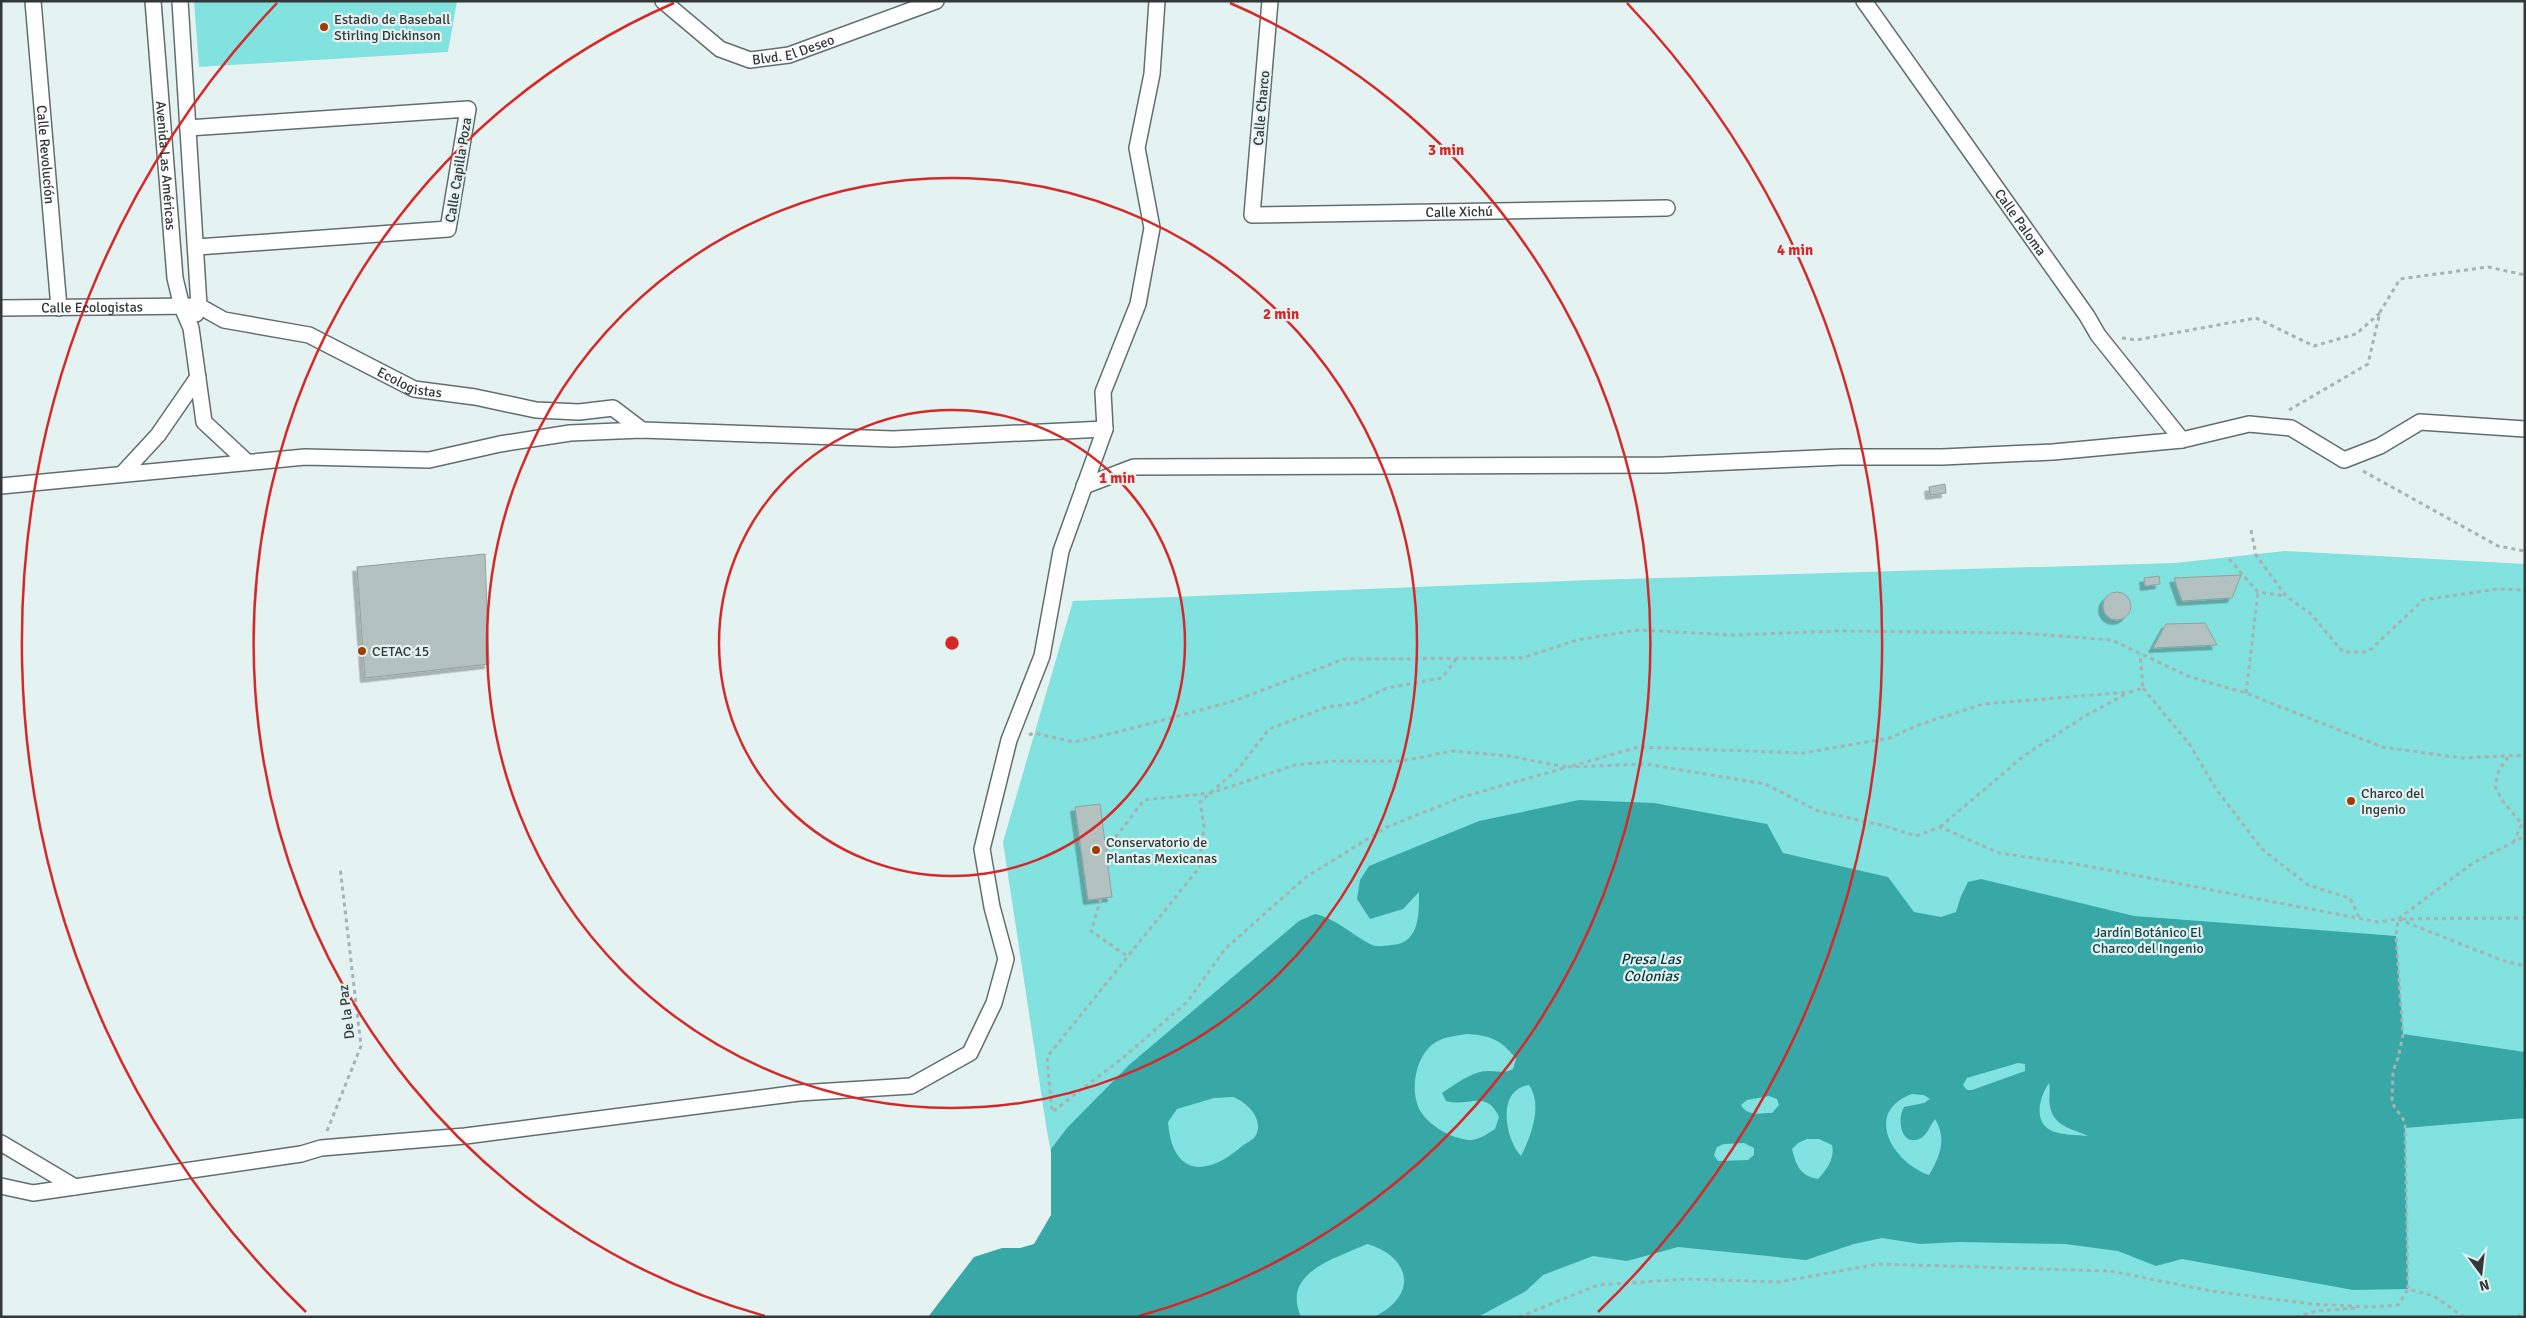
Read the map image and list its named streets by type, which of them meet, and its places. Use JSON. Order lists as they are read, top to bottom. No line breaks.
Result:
{"streets":{"street":["Blvd. El Deseo","Calle Charco","Calle Revolucíón","Avenida Las Américas","Calle Capilla Poza","Calle Xichú","Calle Paloma","Calle Ecologistas","Ecologistas"],"path":["De la Paz"]},"crossings":[["Calle Charco","Calle Xichú"],["Calle Revolucíón","Calle Ecologistas"],["Avenida Las Américas","Calle Capilla Poza"],["Avenida Las Américas","Calle Ecologistas"],["Avenida Las Américas","Ecologistas"]],"water":["Presa Las Colonias"],"parks":["Jardín Botánico El Charco del Ingenio"],"places":["Estadio de Baseball Stirling Dickinson","CETAC 15","Charco del Ingenio","Conservatorio de Plantas Mexicanas"],"north":"bottom","rings":["3 min","4 min","2 min","1 min"]}
